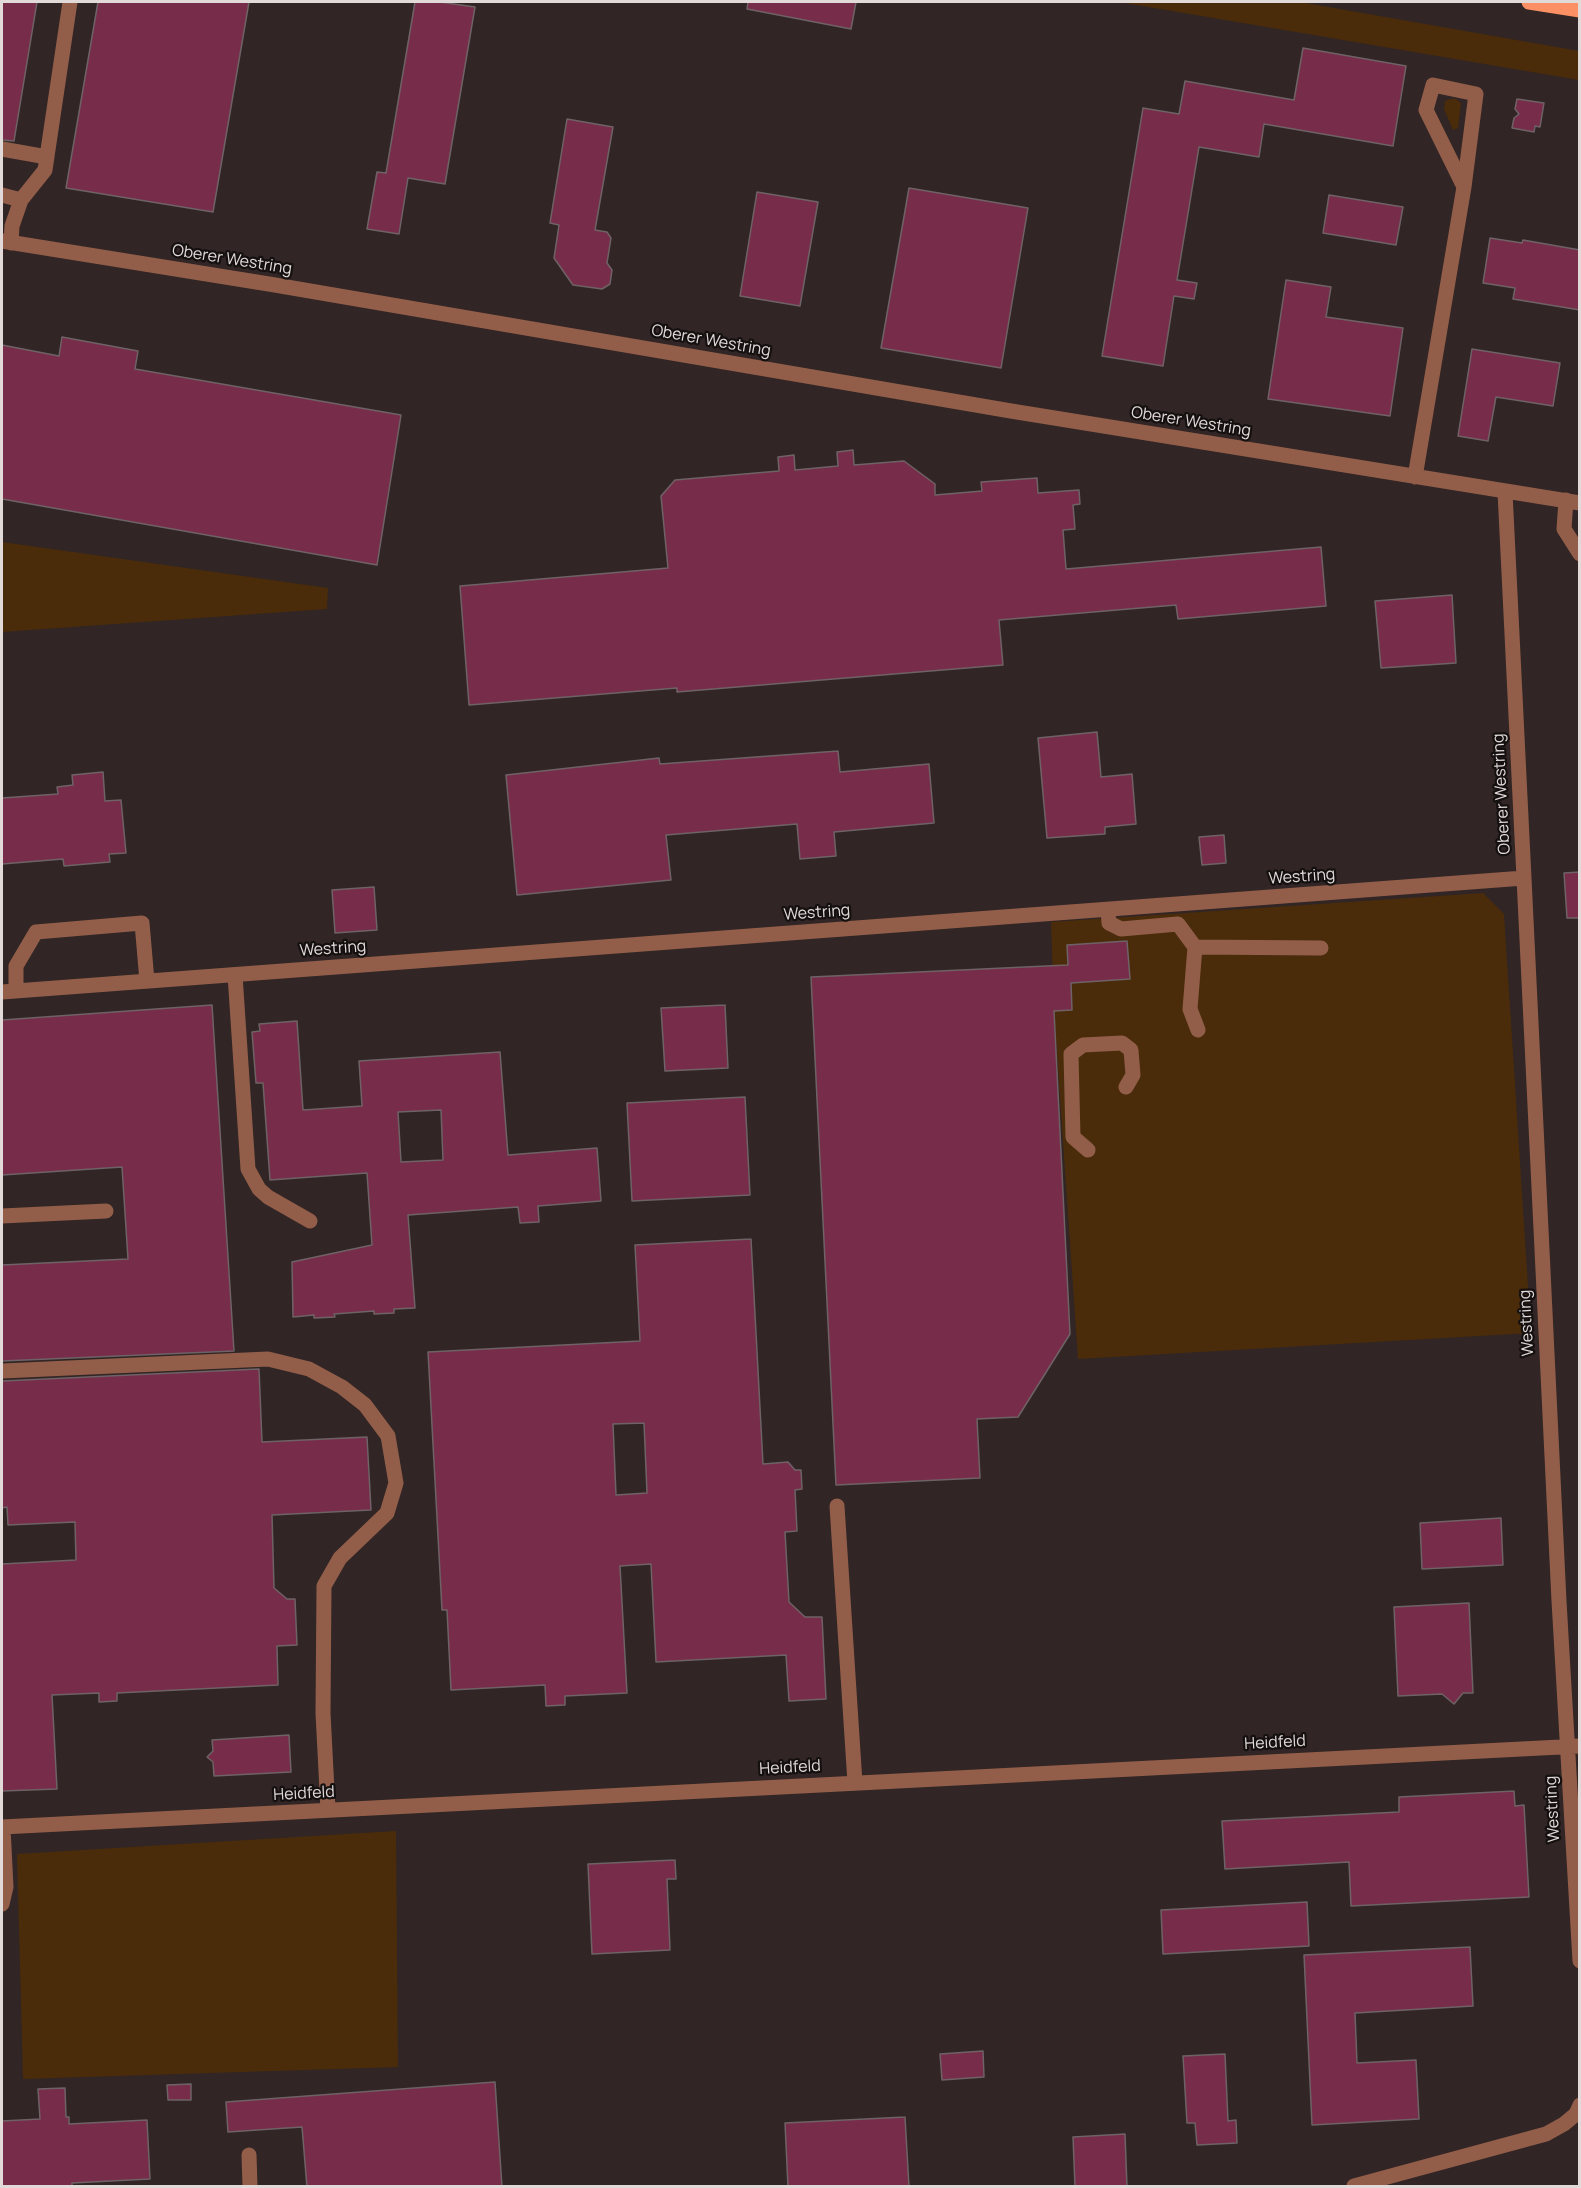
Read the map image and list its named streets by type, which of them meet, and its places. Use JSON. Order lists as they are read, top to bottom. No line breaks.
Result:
{"streets":{"street":["Oberer Westring","Westring","Heidfeld"]},"crossings":[["Oberer Westring","Westring"],["Westring","Heidfeld"]]}
